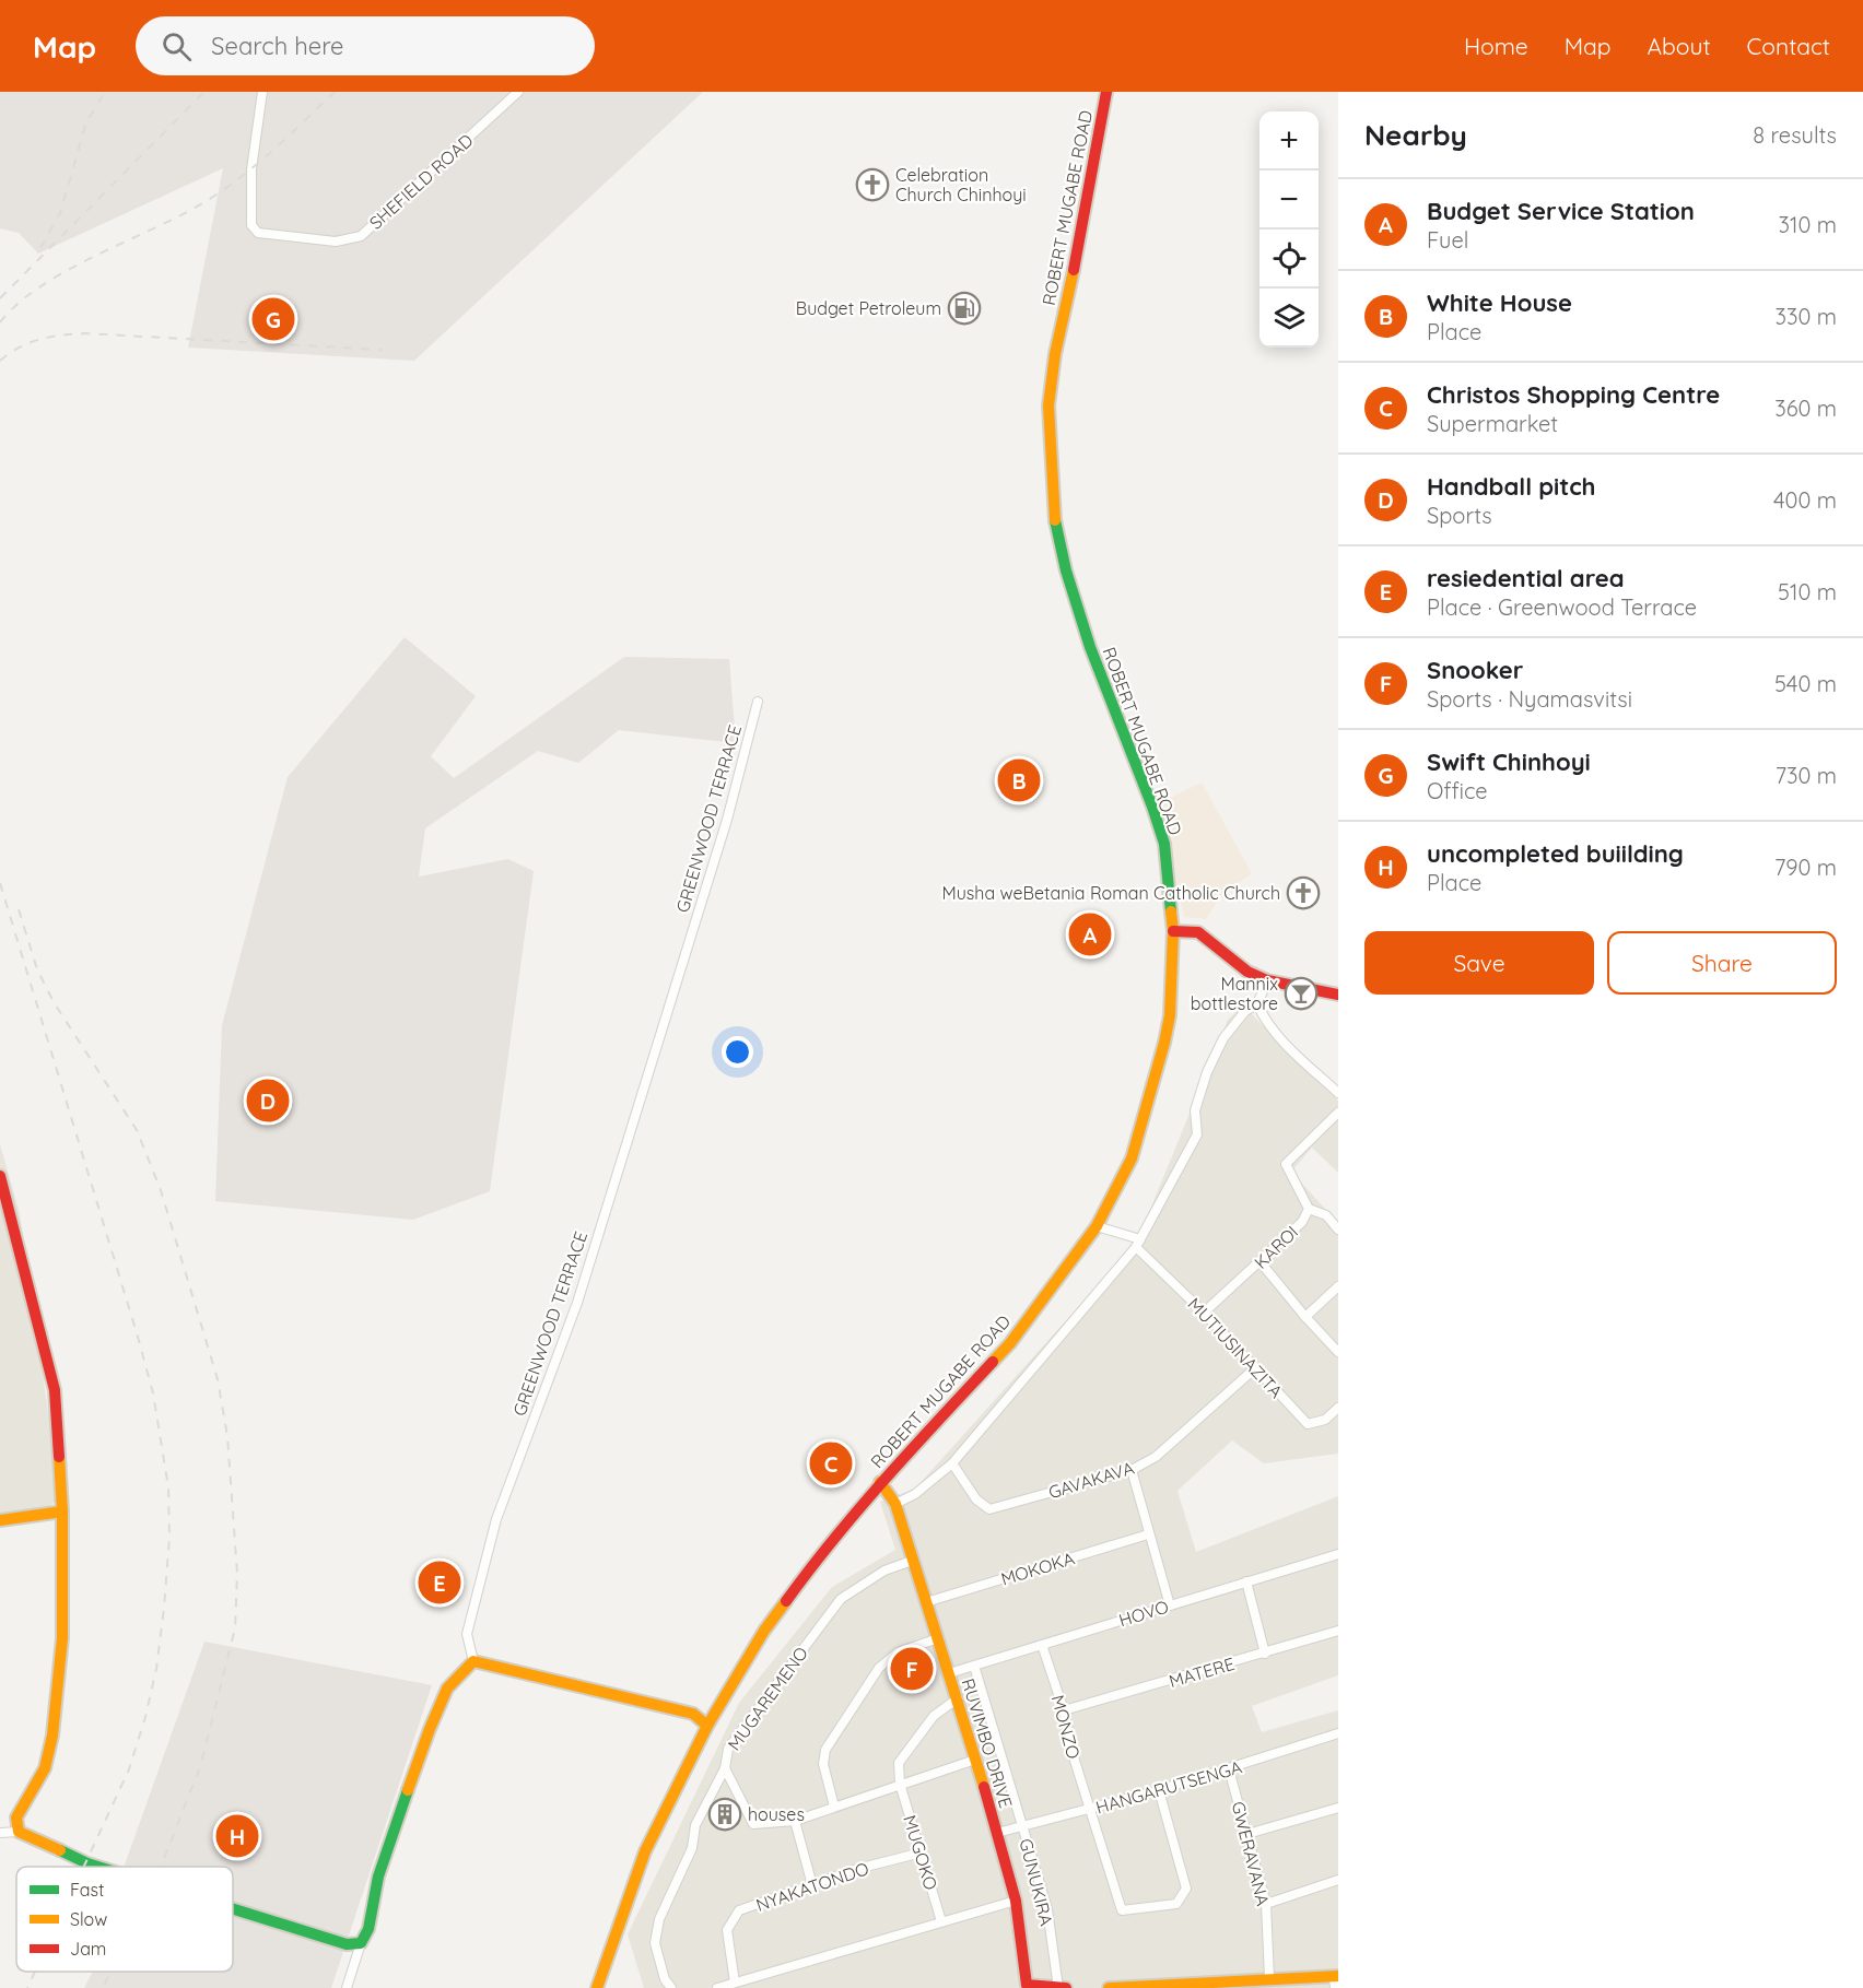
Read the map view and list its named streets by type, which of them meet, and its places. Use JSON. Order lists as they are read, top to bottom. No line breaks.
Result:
{"streets":{"street":["SHEFIELD ROAD","ROBERT MUGABE ROAD","GREENWOOD TERRACE","KAROI","MUTIUSINAZITA","GAVAKAVA","MOKOKA","HOVO","MATERE","MUGAREMENO","MONZO","RUVIMBO DRIVE","HANGARUTSENGA","MUGOKO","GWERAVANA","GUNUKIRA","NYAKATONDO"]},"crossings":[["ROBERT MUGABE ROAD","RUVIMBO DRIVE"],["KAROI","MUTIUSINAZITA"],["MUTIUSINAZITA","GAVAKAVA"],["MOKOKA","RUVIMBO DRIVE"],["HOVO","MONZO"],["HOVO","RUVIMBO DRIVE"],["HOVO","GUNUKIRA"],["MATERE","MONZO"],["MUGAREMENO","RUVIMBO DRIVE"],["MONZO","HANGARUTSENGA"],["RUVIMBO DRIVE","HANGARUTSENGA"],["RUVIMBO DRIVE","GUNUKIRA"],["HANGARUTSENGA","GWERAVANA"],["HANGARUTSENGA","GUNUKIRA"],["MUGOKO","NYAKATONDO"]],"places":{"church":["Celebration Church Chinhoyi","Musha weBetania Roman Catholic Church"],"fuel station":["Budget Petroleum"],"bar":["Mannix bottlestore"],"building":["houses"]},"legend":["Fast","Slow","Jam"],"page":{"header":"Map","search":"Search here","nav":["Home","Map","About","Contact"],"heading":["Nearby","8 results"],"map_buttons":["+","−"],"list":[{"mark":"A","name":"Budget Service Station","note":"Fuel","value":"310 m"},{"mark":"B","name":"White House","note":"Place","value":"330 m"},{"mark":"C","name":"Christos Shopping Centre","note":"Supermarket","value":"360 m"},{"mark":"D","name":"Handball pitch","note":"Sports","value":"400 m"},{"mark":"E","name":"resiedential area","note":"Place · Greenwood Terrace","value":"510 m"},{"mark":"F","name":"Snooker","note":"Sports · Nyamasvitsi","value":"540 m"},{"mark":"G","name":"Swift Chinhoyi","note":"Office","value":"730 m"},{"mark":"H","name":"uncompleted buiilding","note":"Place","value":"790 m"}],"pins":["G","B","A","D","C","E","F","H"],"buttons":["Save","Share"]}}
